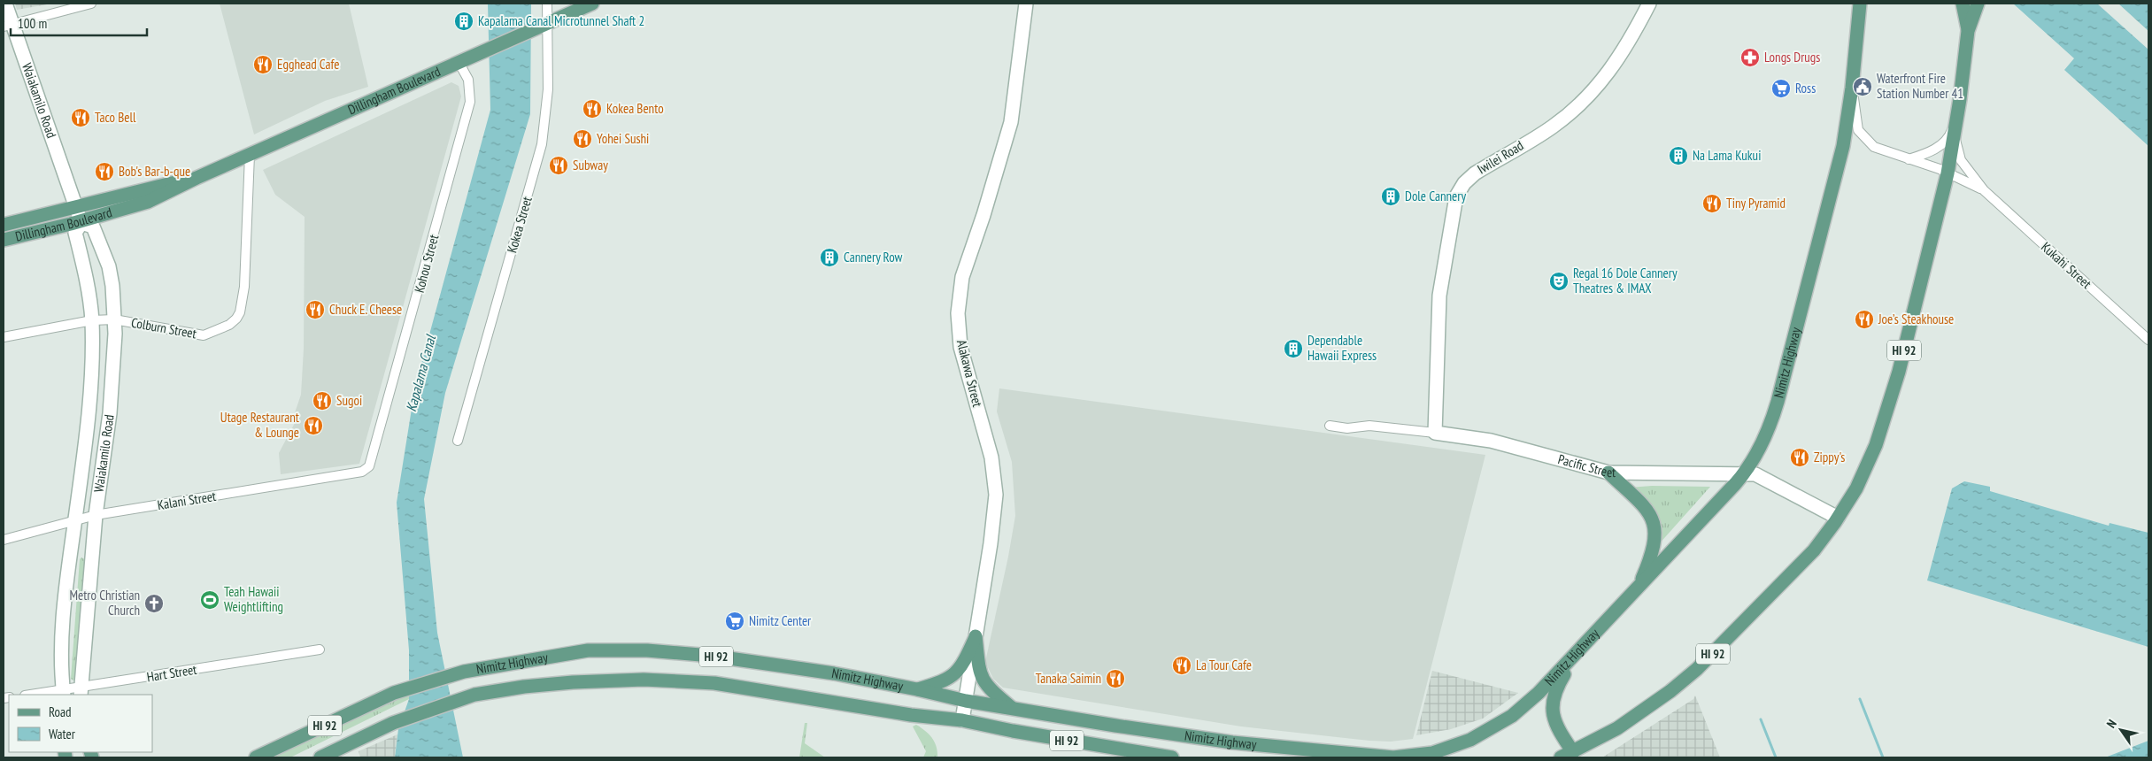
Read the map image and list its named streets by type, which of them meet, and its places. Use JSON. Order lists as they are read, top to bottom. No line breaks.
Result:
{"streets":{"main road":["Dillingham Boulevard","Waiakamilo Road","Iwilei Road","HI 92","Nimitz Highway","Alakawa Street","Pacific Street"],"street":["Kokea Street","Kohou Street","Kukahi Street","Colburn Street","Kalani Street","Hart Street"]},"crossings":[["Dillingham Boulevard","Waiakamilo Road"],["Dillingham Boulevard","Kokea Street"],["Dillingham Boulevard","Kohou Street"],["Dillingham Boulevard","Colburn Street"],["Waiakamilo Road","Colburn Street"],["Waiakamilo Road","Kalani Street"],["Waiakamilo Road","Hart Street"],["Iwilei Road","Pacific Street"],["Kohou Street","Kalani Street"],["Kukahi Street","HI 92"],["Kukahi Street","Nimitz Highway"],["HI 92","Pacific Street"],["Nimitz Highway","Alakawa Street"],["Nimitz Highway","Pacific Street"]],"water":["Kapalama Canal"],"places":{"building":["Kapalama Canal Microtunnel Shaft 2","Na Lama Kukui","Dole Cannery","Cannery Row","Dependable Hawaii Express"],"pharmacy":["Longs Drugs"],"restaurant":["Egghead Cafe","Kokea Bento","Taco Bell","Yohei Sushi","Subway","Bob's Bar-b-que","Tiny Pyramid","Chuck E. Cheese","Joe’s Steakhouse","Sugoi","Utage Restaurant & Lounge","Zippy's","La Tour Cafe","Tanaka Saimin"],"public building":["Waterfront Fire Station Number 41"],"supermarket":["Ross","Nimitz Center"],"theatre":["Regal 16 Dole Cannery Theatres & IMAX"],"sports":["Teah Hawaii Weightlifting"],"church":["Metro Christian Church"]},"legend":["Road","Water"],"scale_bar":"100 m","north":"top left"}
